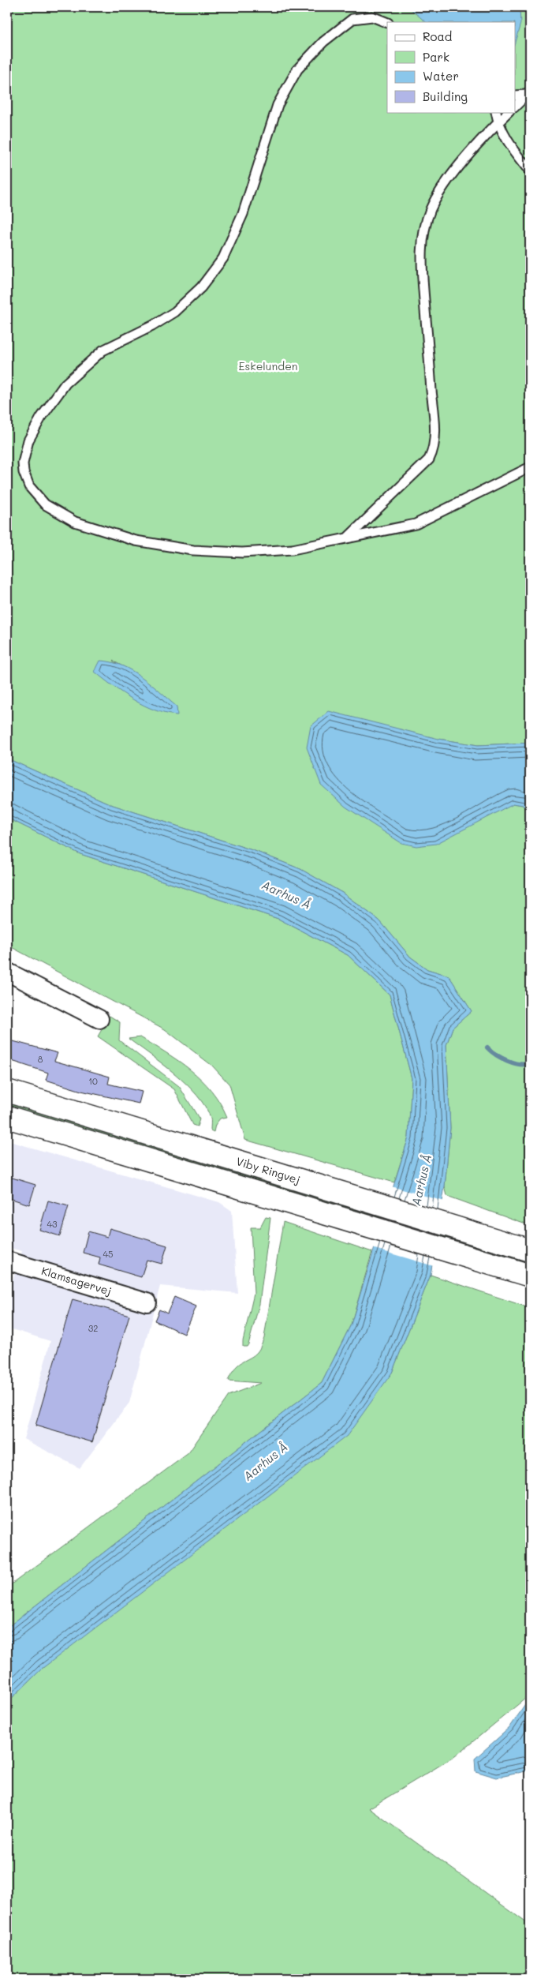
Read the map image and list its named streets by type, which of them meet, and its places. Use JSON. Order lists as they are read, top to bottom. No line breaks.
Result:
{"streets":{"main road":["Viby Ringvej"],"street":["Klamsagervej"]},"water":["Aarhus Å"],"parks":["Eskelunden"],"house_numbers":["8","10","43","45","32"],"legend":["Road","Park","Water","Building"]}
